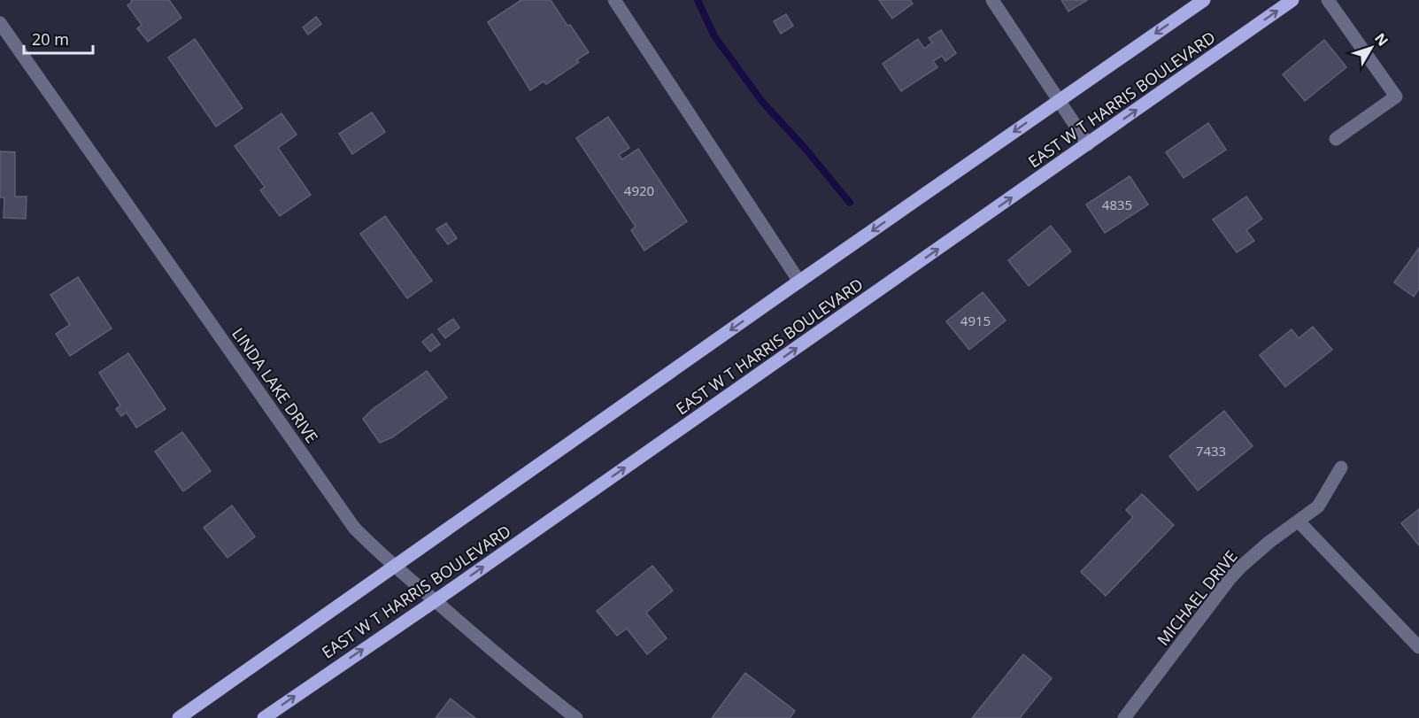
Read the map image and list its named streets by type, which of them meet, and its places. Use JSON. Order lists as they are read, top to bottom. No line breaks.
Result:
{"streets":{"main road":["EAST W T HARRIS BOULEVARD"],"street":["LINDA LAKE DRIVE","MICHAEL DRIVE"]},"crossings":[["EAST W T HARRIS BOULEVARD","LINDA LAKE DRIVE"]],"house_numbers":["4920","4835","4915","7433"],"scale_bar":"20 m","north":"top right"}
